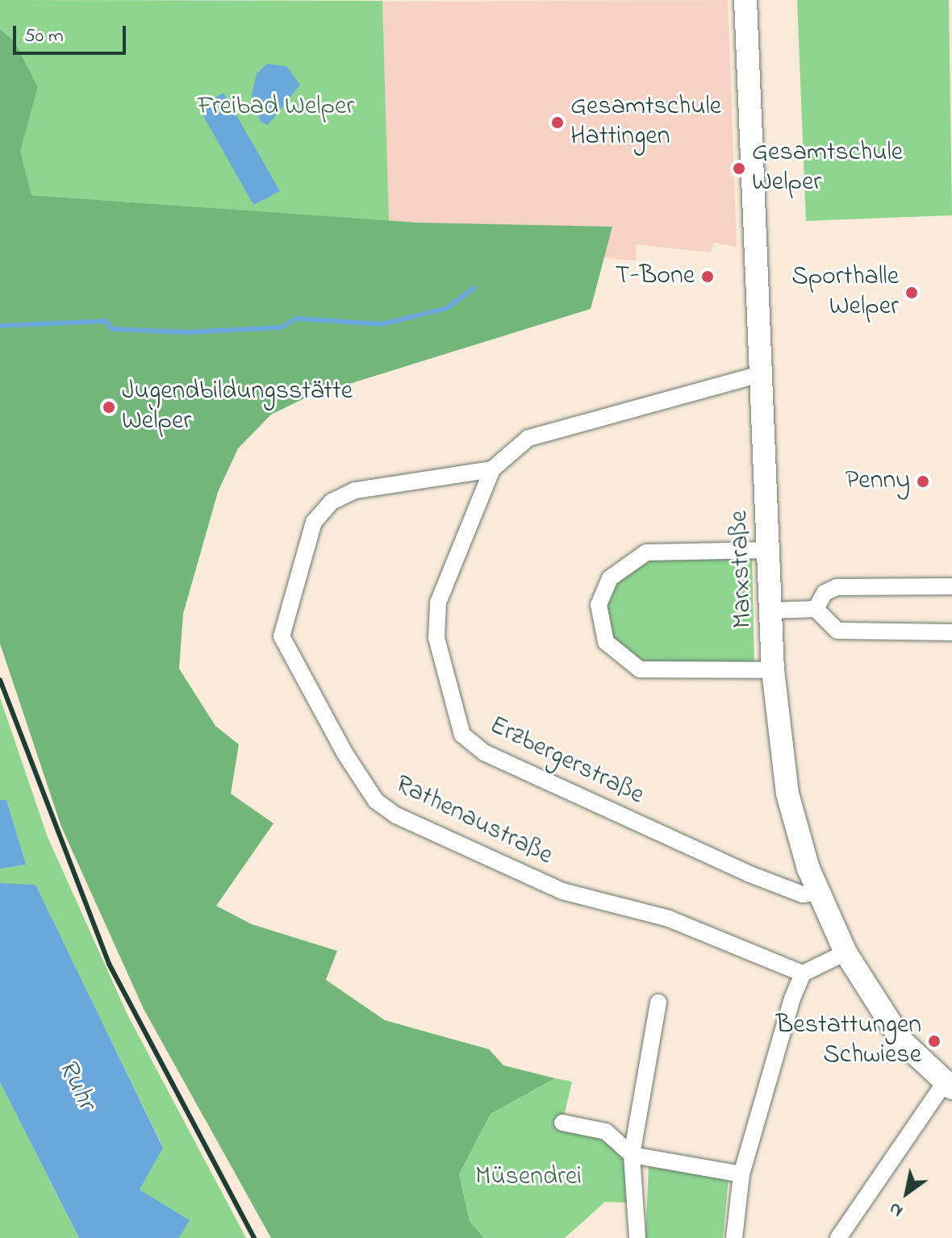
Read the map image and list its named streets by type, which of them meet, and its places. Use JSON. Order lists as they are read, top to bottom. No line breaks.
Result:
{"streets":{"street":["Marxstraße","Erzbergerstraße","Rathenaustraße"]},"crossings":[["Marxstraße","Erzbergerstraße"],["Erzbergerstraße","Rathenaustraße"]],"water":["Ruhr"],"parks":["Freibad Welper","Müsendrei"],"places":["Gesamtschule Hattingen","Gesamtschule Welper","T-Bone","Sporthalle Welper","Jugendbildungsstätte Welper","Penny","Bestattungen Schwiese"],"scale_bar":"50 m","north":"bottom left"}
